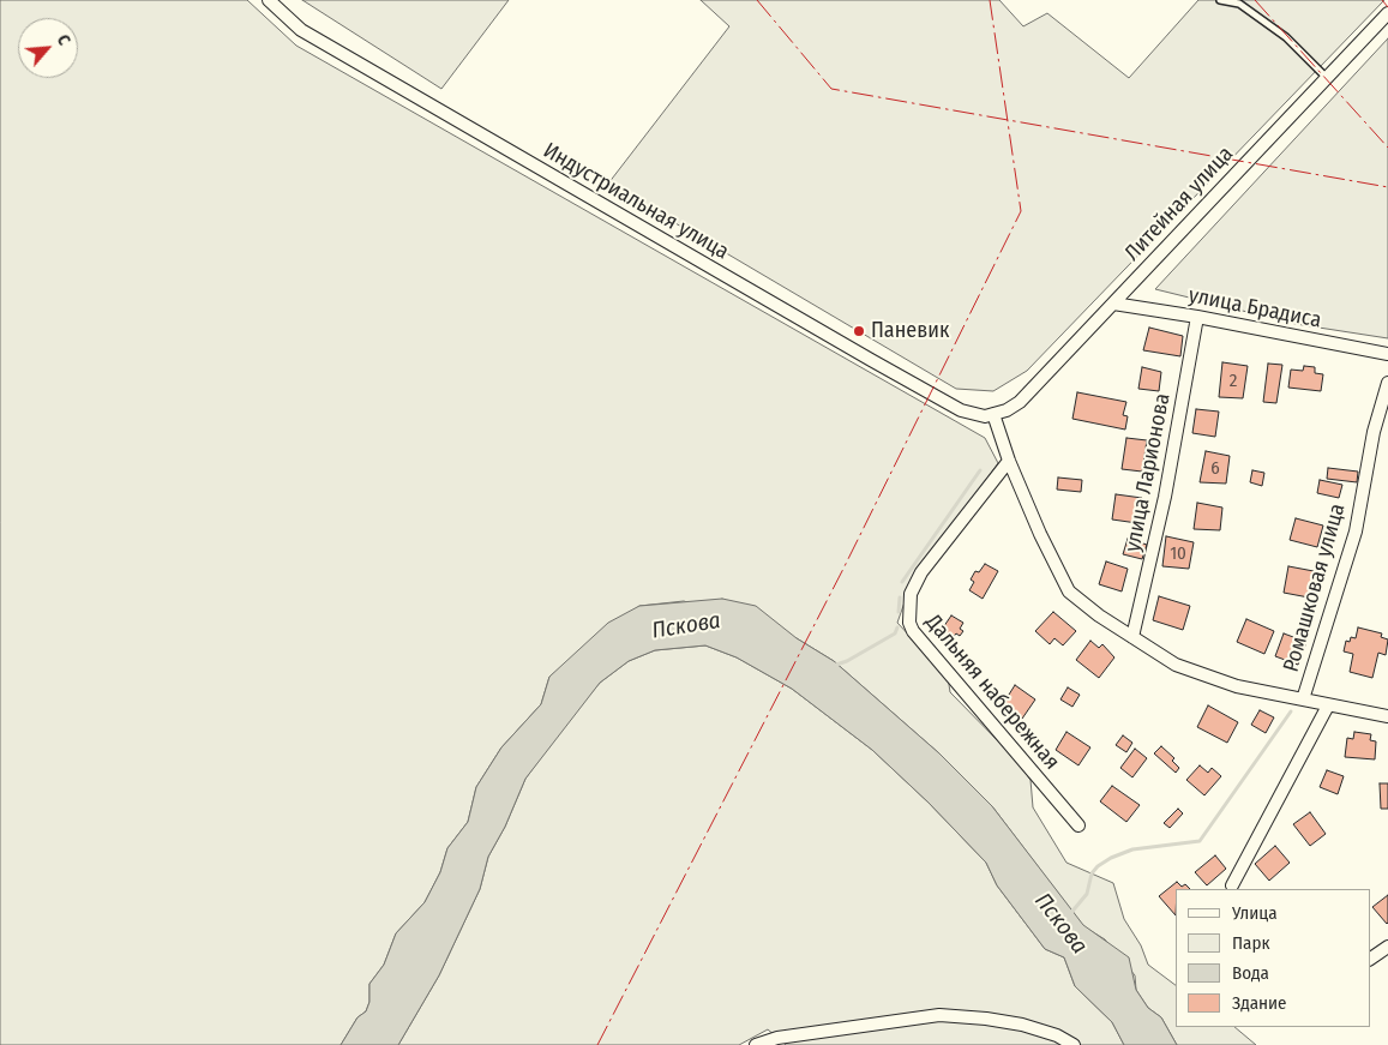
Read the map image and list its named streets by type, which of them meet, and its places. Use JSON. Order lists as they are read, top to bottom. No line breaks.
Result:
{"streets":{"street":["Индустриальная улица","Литейная улица","улица Брадиса","улица Ларионова","Ромашковая улица","Дальняя набережная"]},"crossings":[["Индустриальная улица","Литейная улица"],["Литейная улица","улица Брадиса"],["улица Брадиса","улица Ларионова"]],"water":["Пскова"],"places":["Паневик"],"house_numbers":["2","6","10"],"legend":["Улица","Парк","Вода","Здание"],"north":"top right"}
